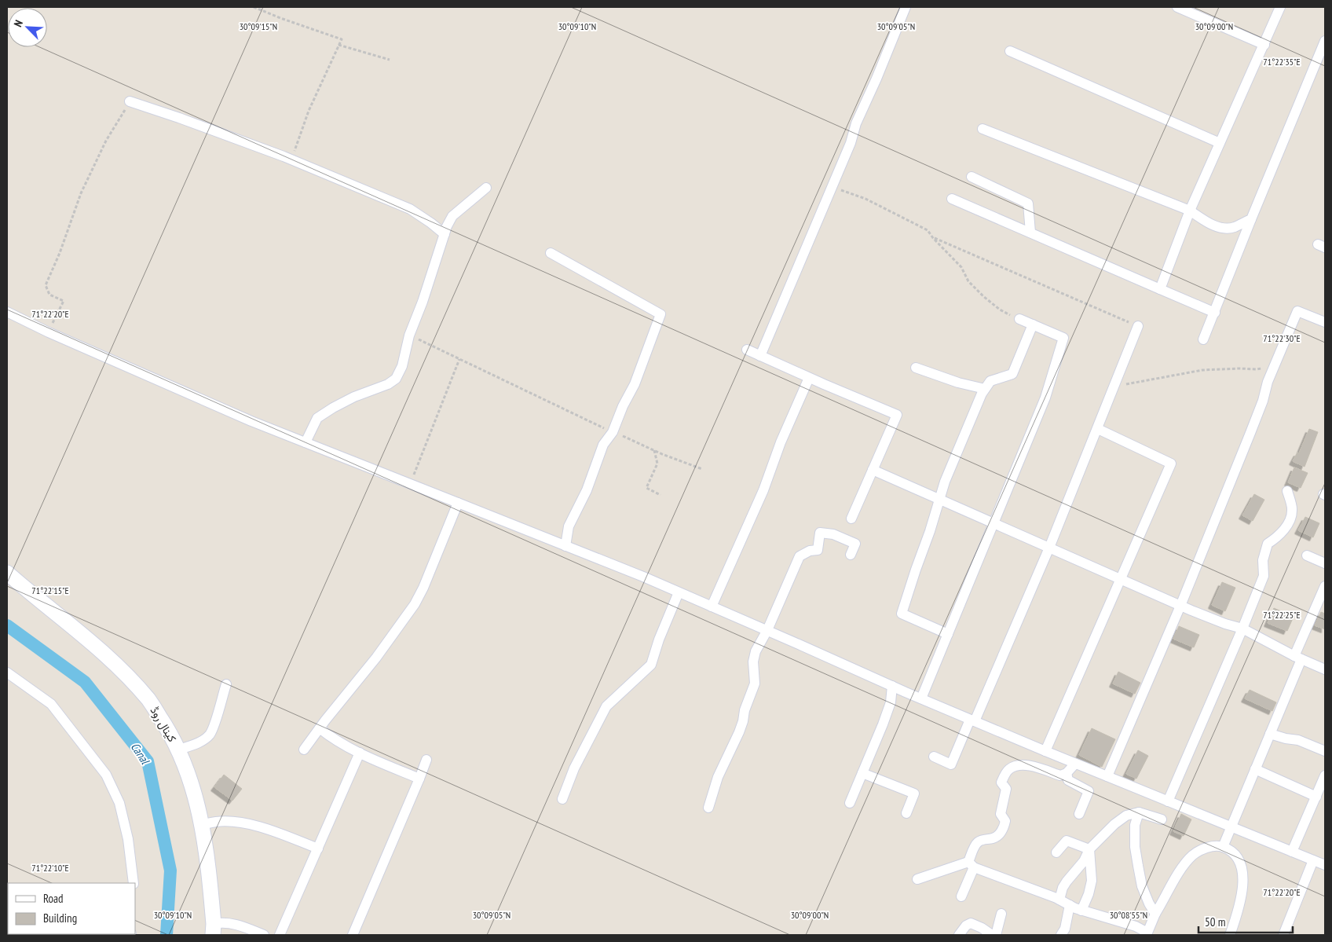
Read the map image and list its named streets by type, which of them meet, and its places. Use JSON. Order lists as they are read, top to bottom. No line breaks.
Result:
{"streets":{"street":["کینال روڈ"]},"water":["Canal"],"legend":["Road","Building"],"scale_bar":"50 m","north":"top left","coordinates":["30°09'10\"N","30°09'05\"N","30°09'00\"N","30°09'15\"N","71°22'35\"E","71°22'20\"E","71°22'30\"E","71°22'15\"E","71°22'25\"E","71°22'10\"E","30°08'55\"N"]}
